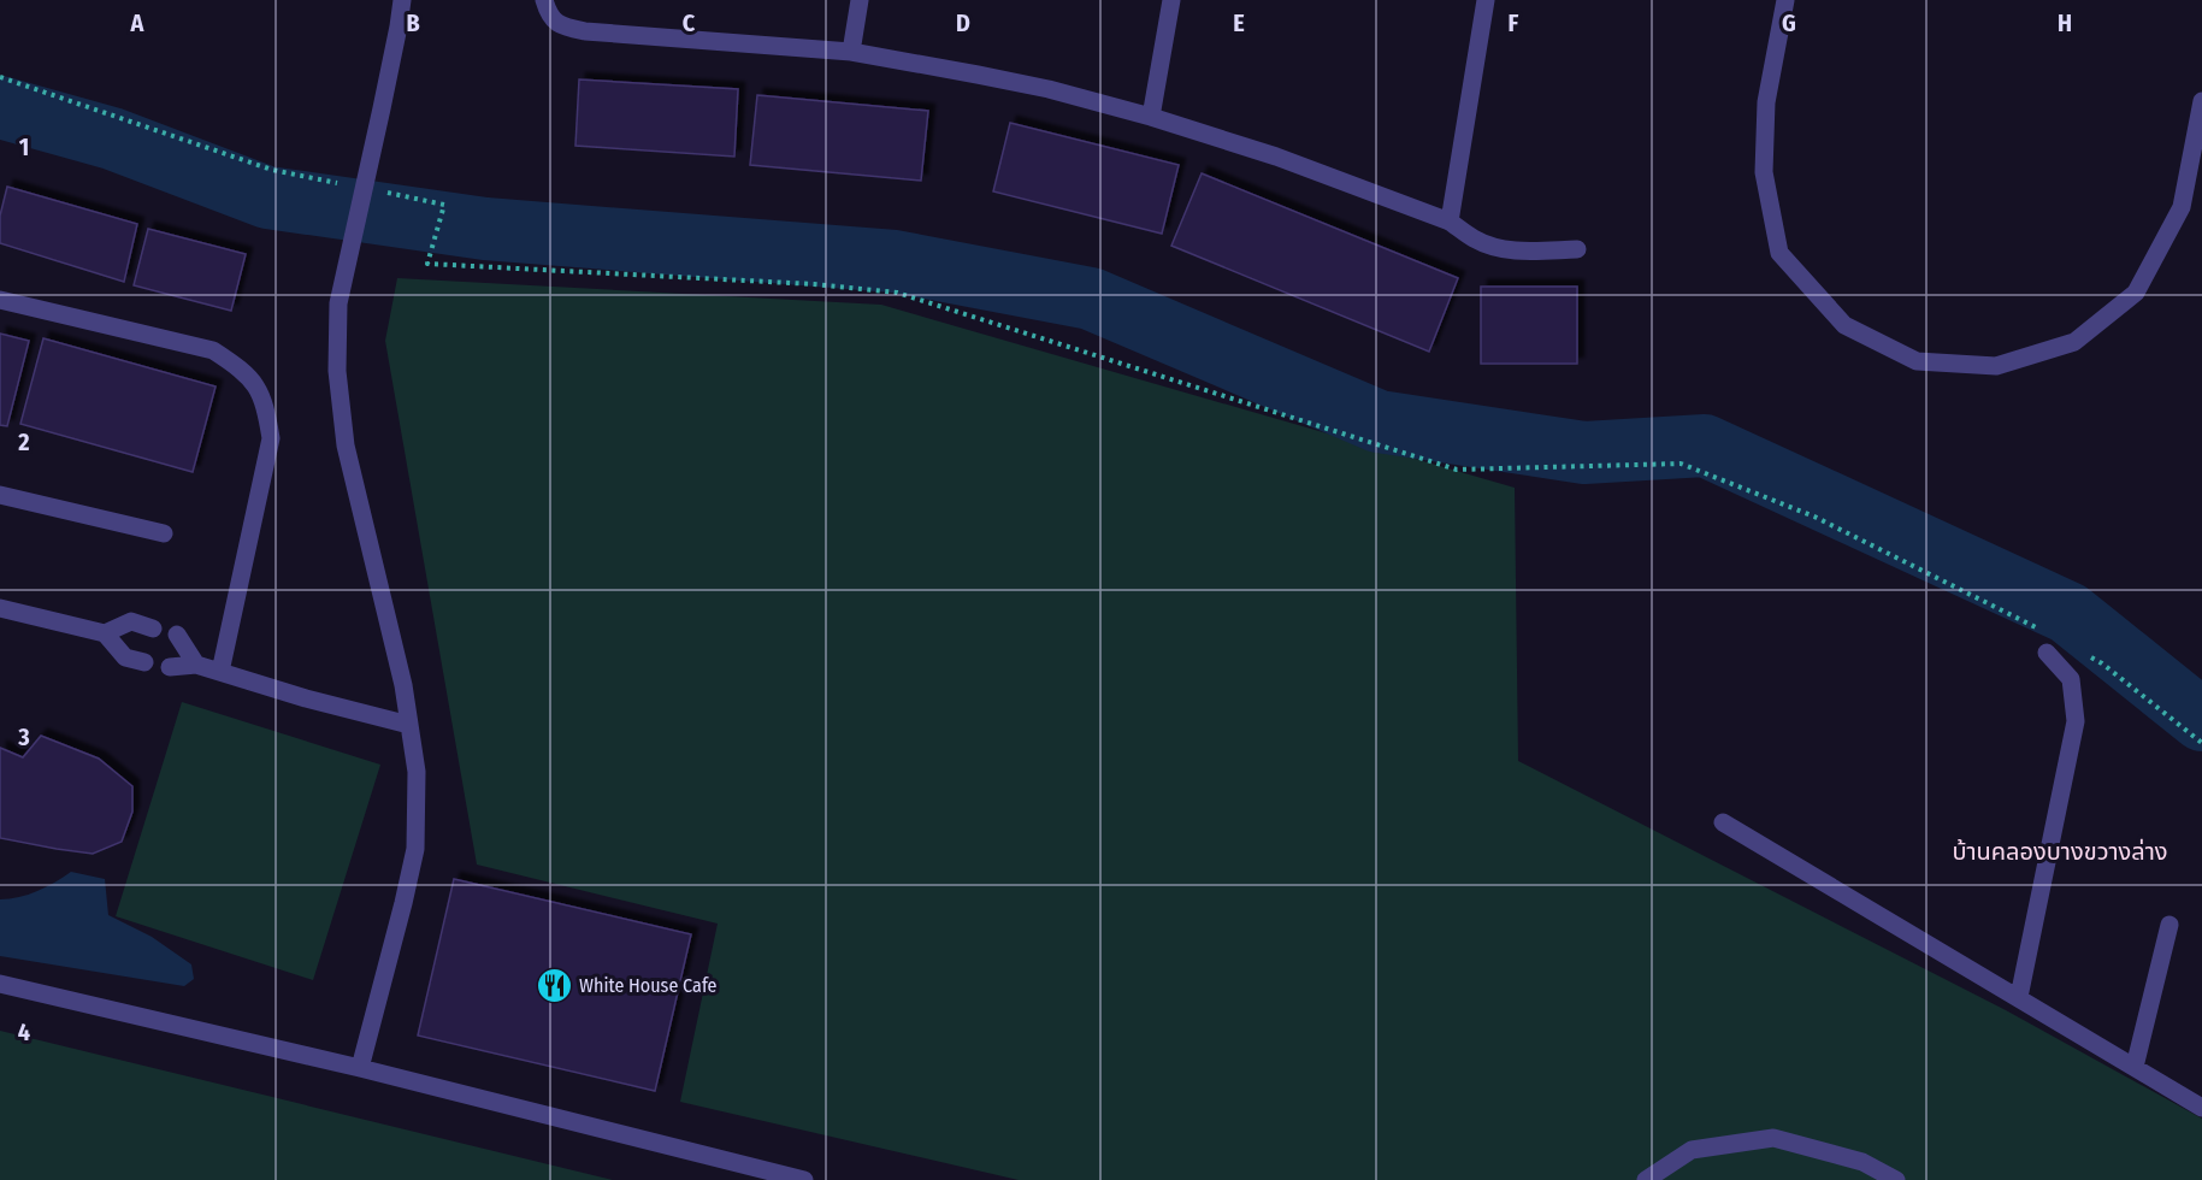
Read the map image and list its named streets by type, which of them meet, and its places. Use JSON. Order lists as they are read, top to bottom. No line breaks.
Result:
{"districts":["บ้านคลองบางขวางล่าง"],"places":{"restaurant":["White House Cafe"]},"grid":{"columns":["A","B","C","D","E","F","G","H"],"rows":["1","2","3","4"]}}
